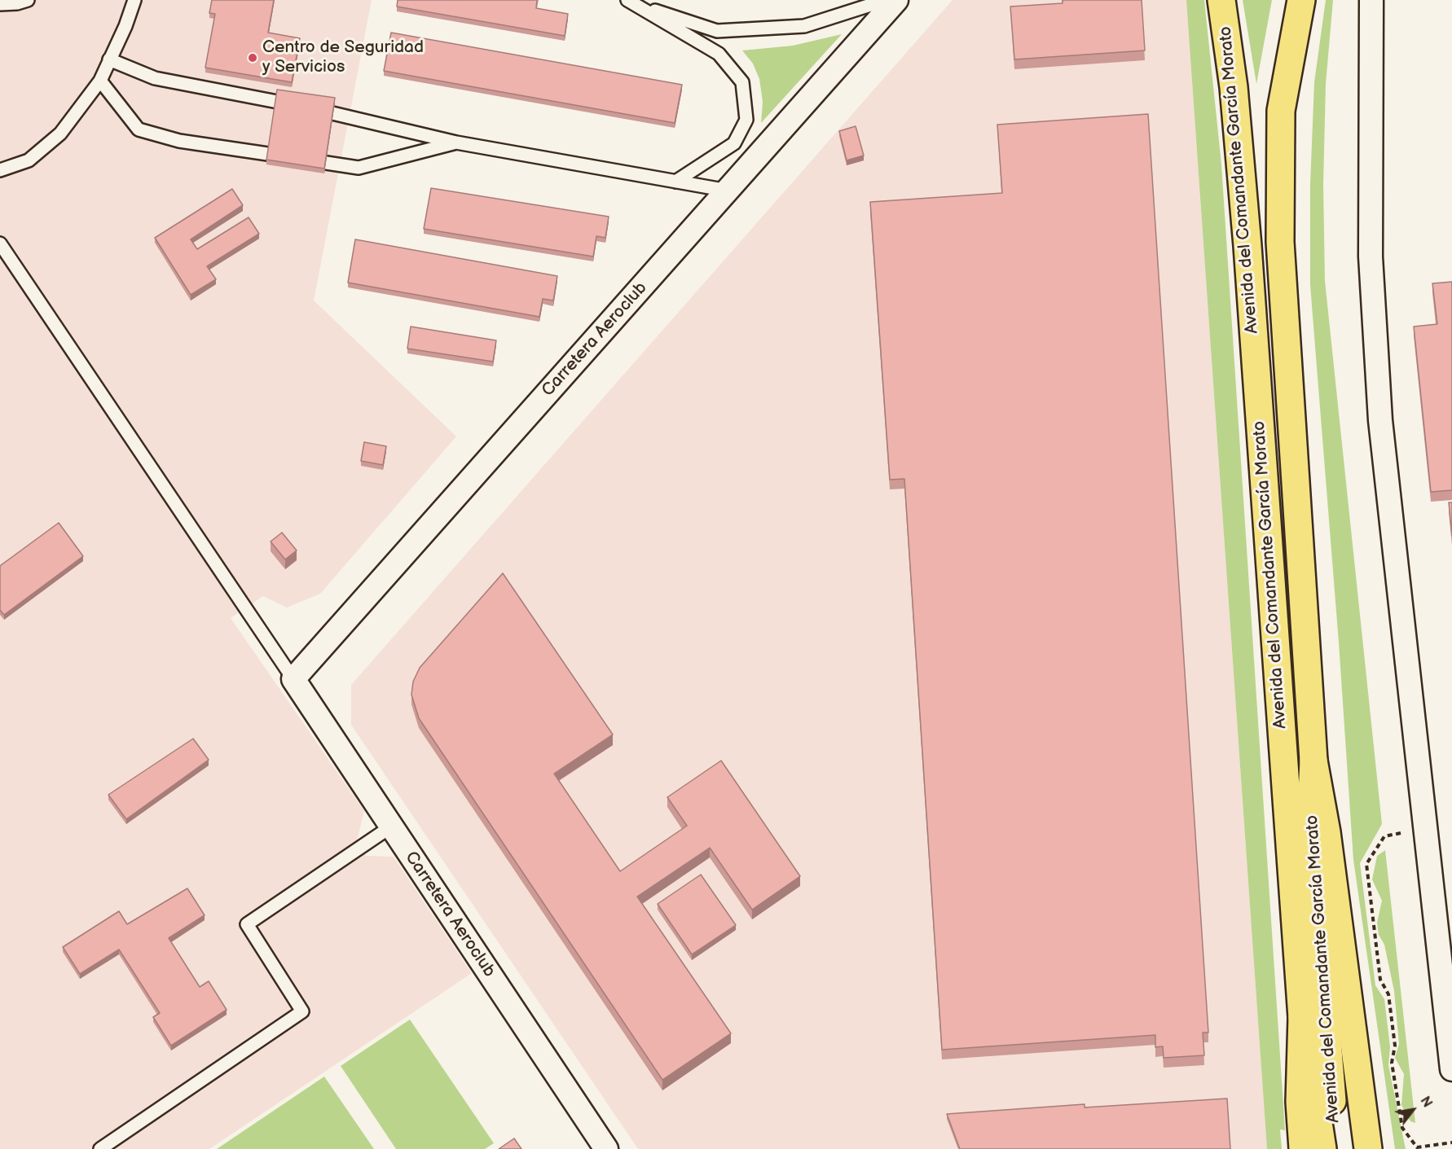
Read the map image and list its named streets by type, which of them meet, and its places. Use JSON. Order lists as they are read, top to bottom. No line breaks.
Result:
{"streets":{"main road":["Avenida del Comandante García Morato"],"street":["Carretera Aeroclub"]},"places":["Centro de Seguridad y Servicios"],"north":"top right"}
